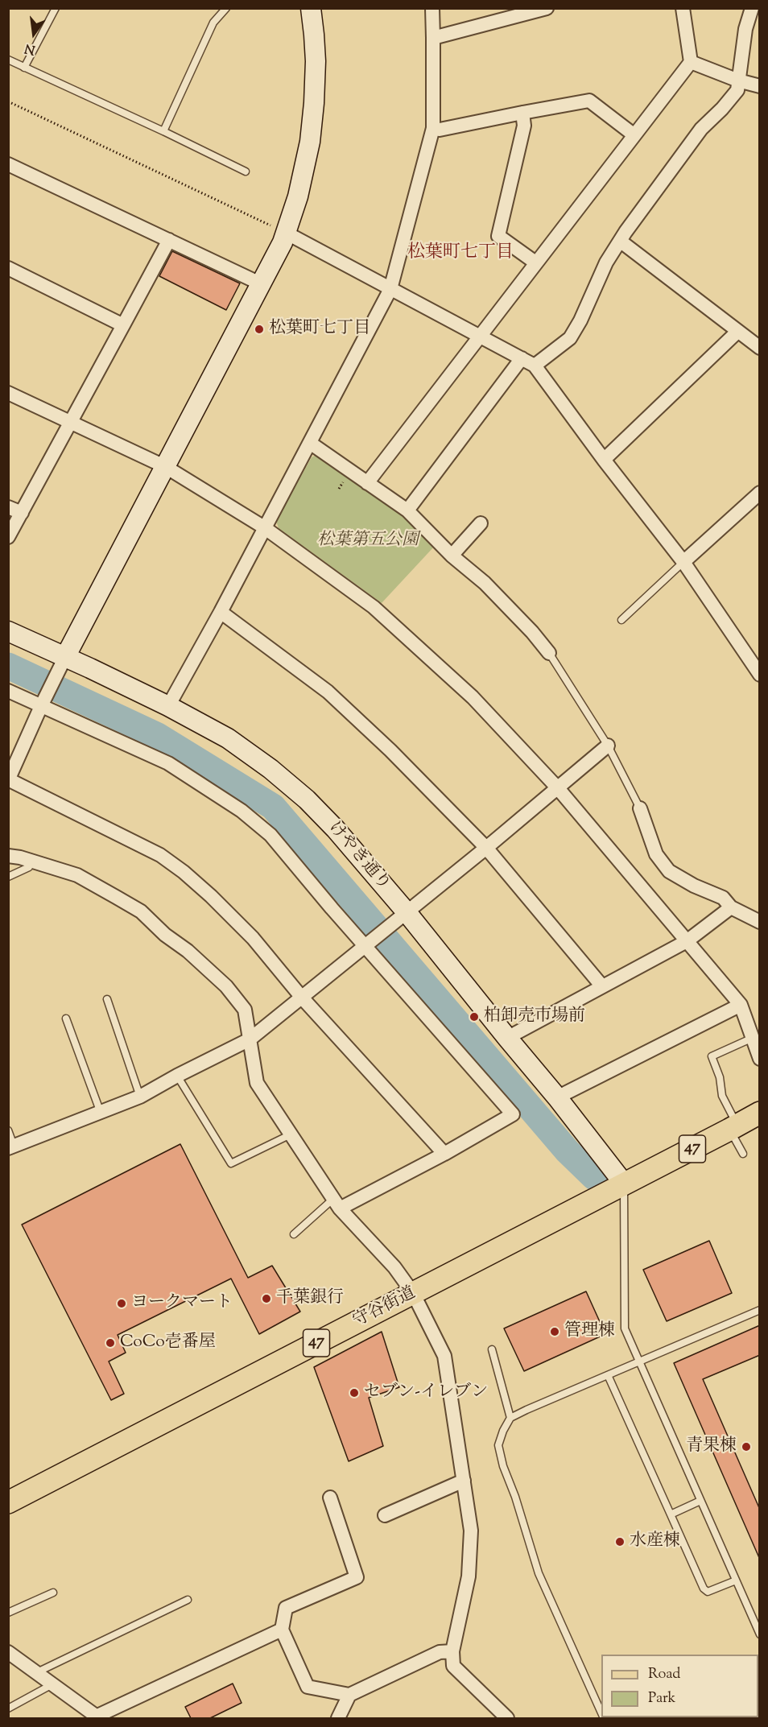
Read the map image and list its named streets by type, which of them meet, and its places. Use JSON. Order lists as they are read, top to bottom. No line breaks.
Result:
{"streets":{"main road":["47","守谷街道"],"street":["けやき通り"]},"crossings":[["けやき通り","守谷街道"]],"districts":["松葉町七丁目"],"parks":["松葉第五公園"],"places":["松葉町七丁目","柏卸売市場前","千葉銀行","ヨークマート","管理棟","CoCo壱番屋","セブン-イレブン","青果棟","水産棟"],"legend":["Road","Park"],"north":"bottom"}
